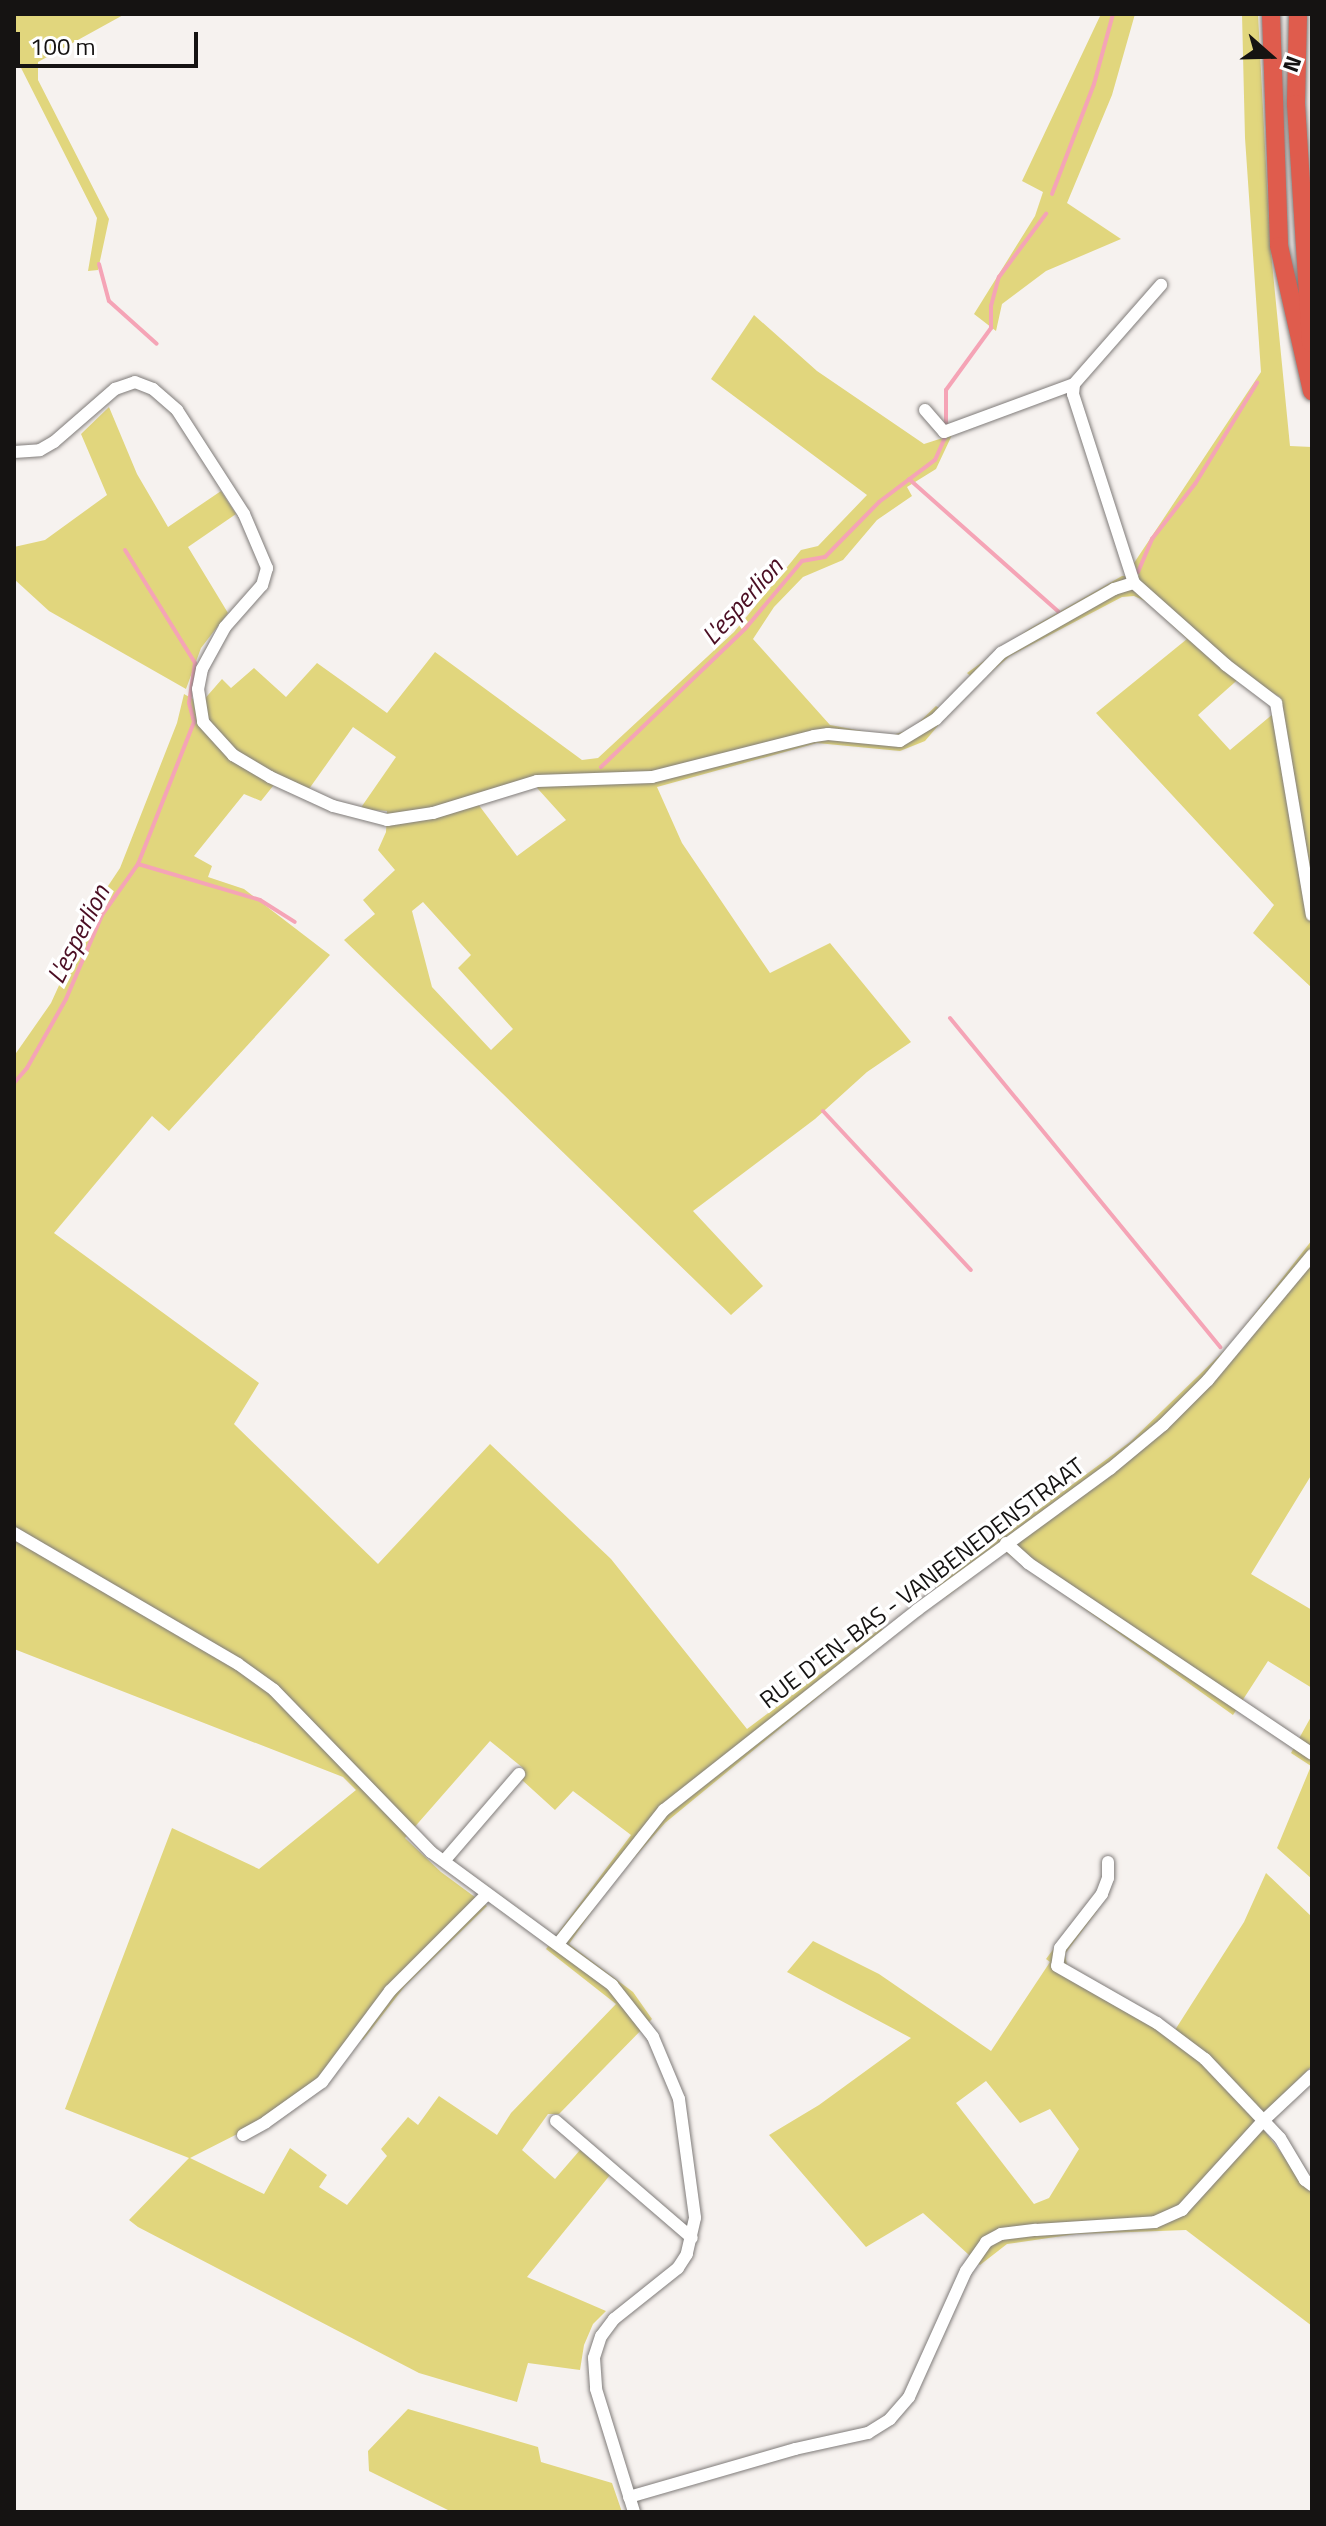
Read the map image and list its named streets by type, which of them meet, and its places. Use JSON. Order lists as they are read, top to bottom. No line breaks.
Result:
{"streets":{"street":["RUE D'EN-BAS - VANBENEDENSTRAAT"]},"water":["L'esperlion"],"scale_bar":"100 m","north":"right"}
